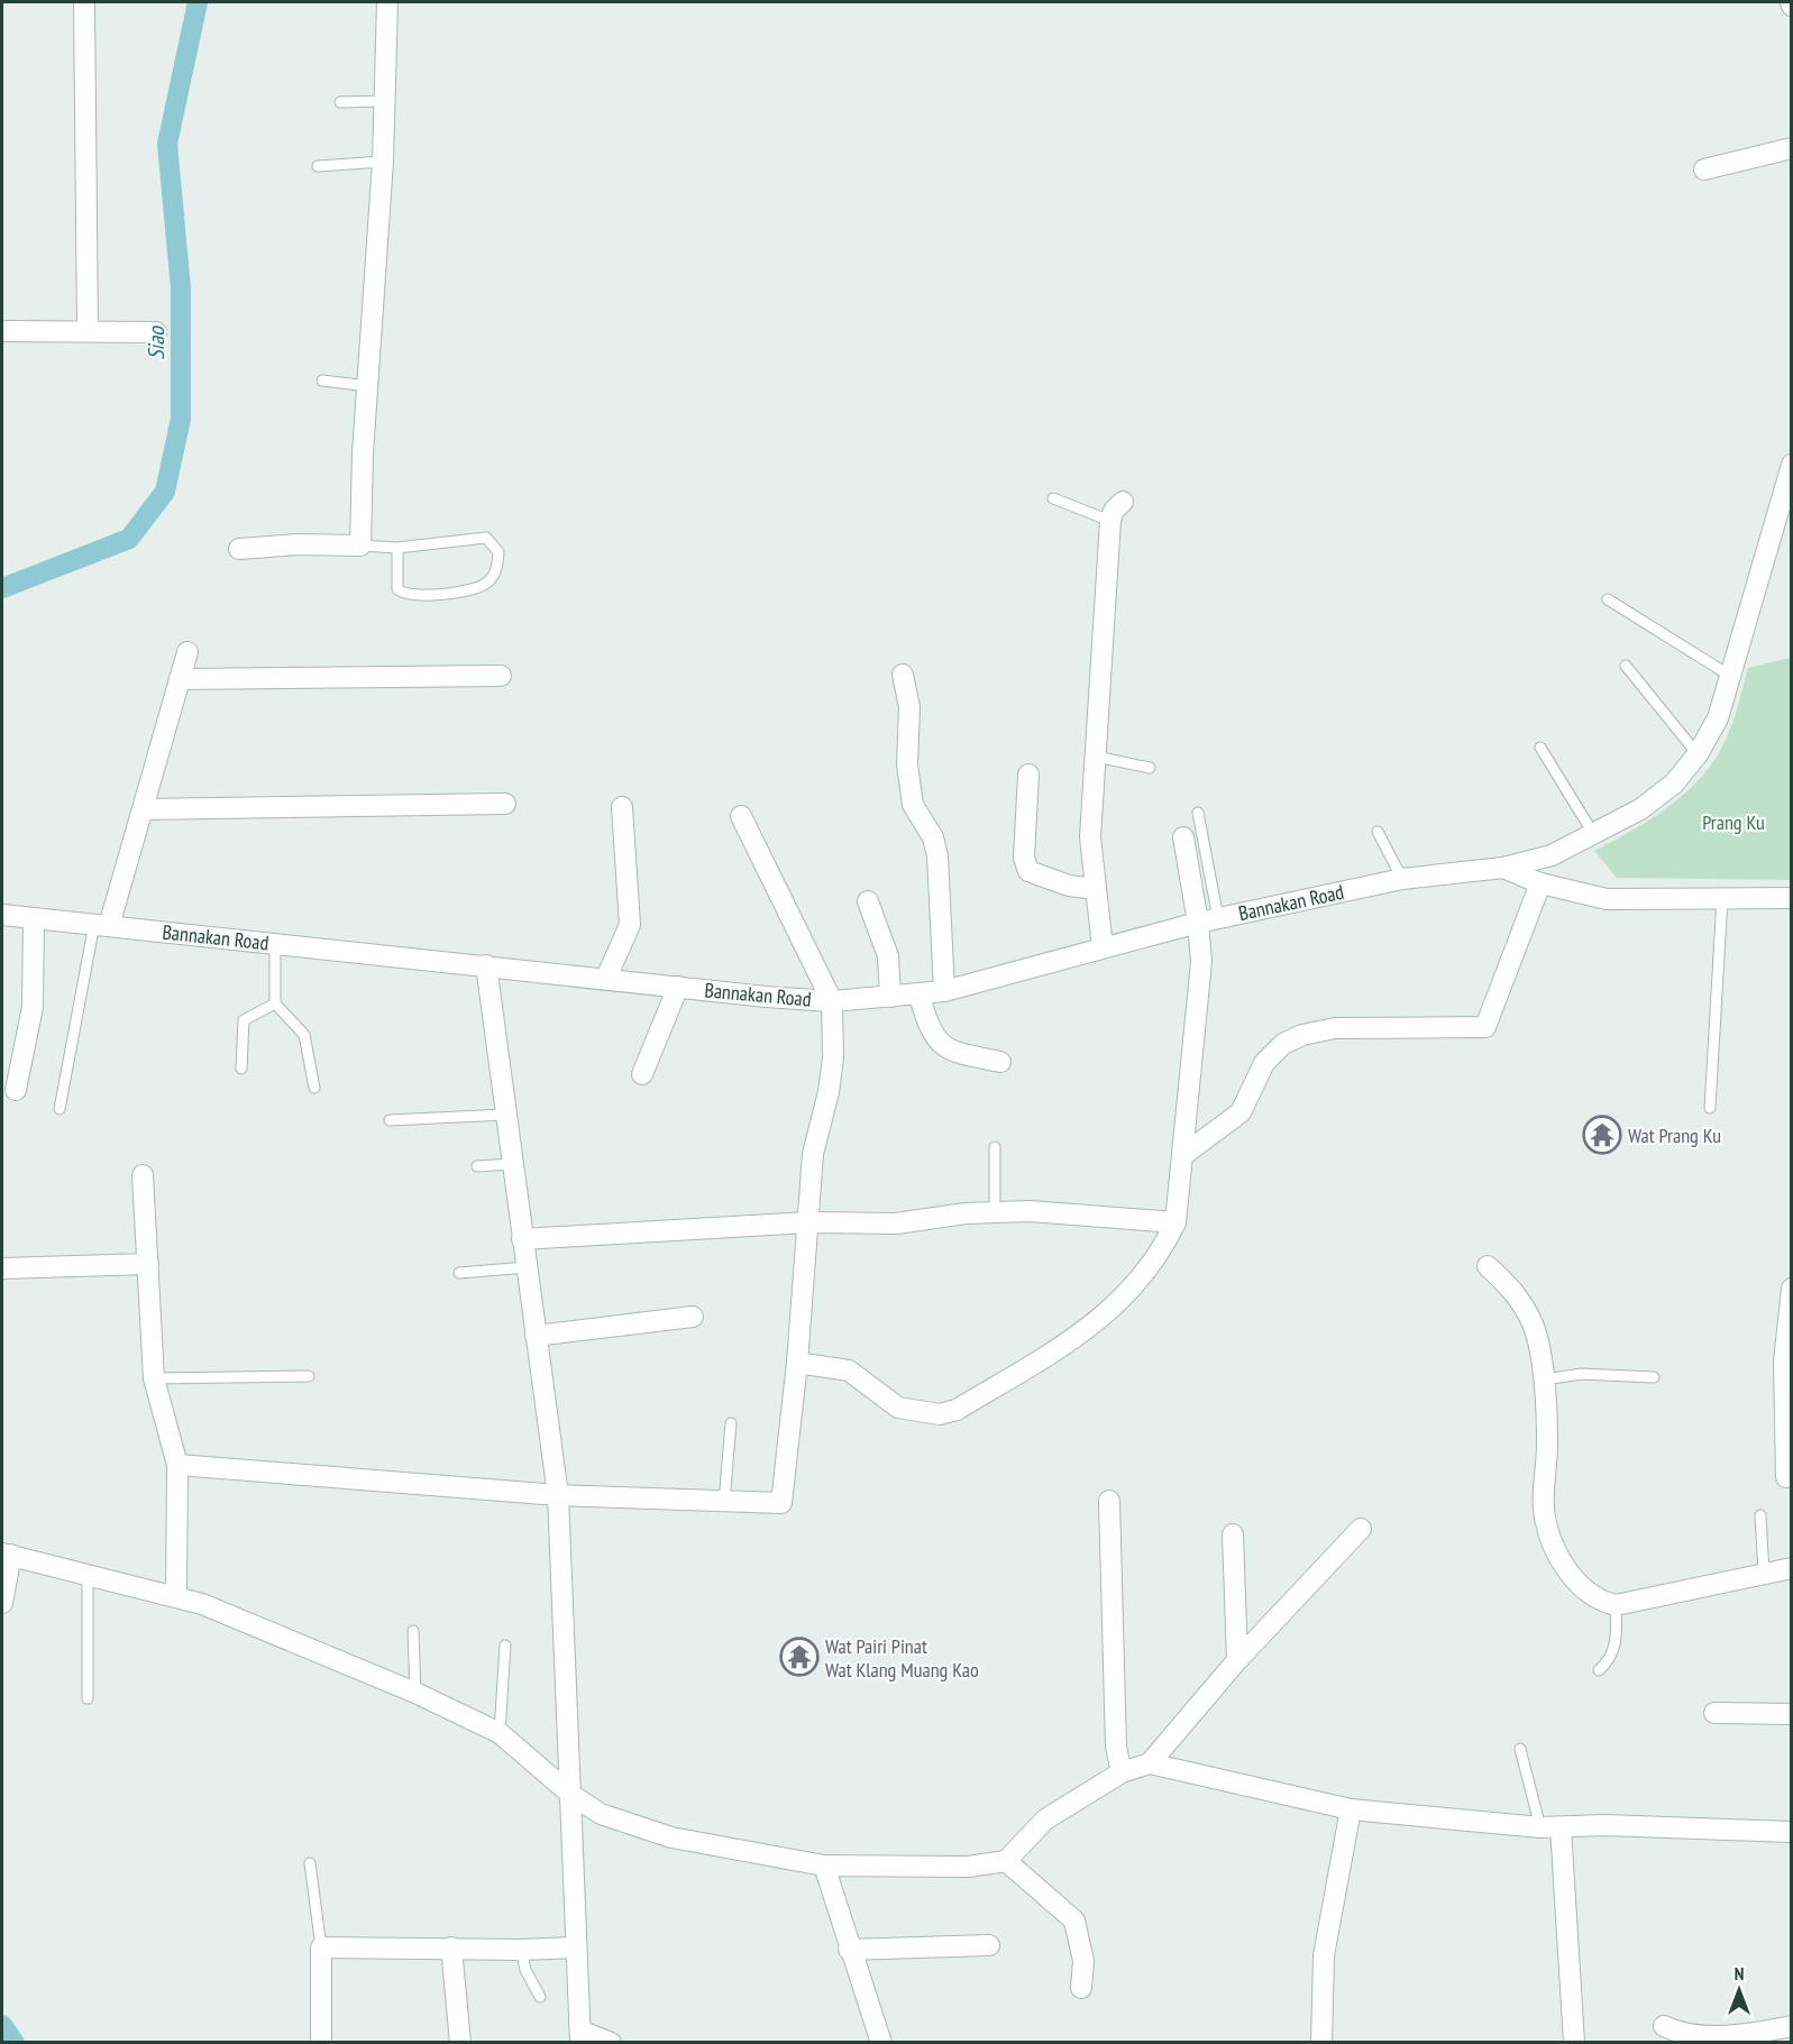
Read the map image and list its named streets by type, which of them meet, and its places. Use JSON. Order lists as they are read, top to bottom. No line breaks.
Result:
{"streets":{"street":["Bannakan Road"]},"water":["Siao"],"parks":["Prang Ku"],"places":{"temple":["Wat Prang Ku","Wat Pairi Pinat Wat Klang Muang Kao"]},"north":"top"}
